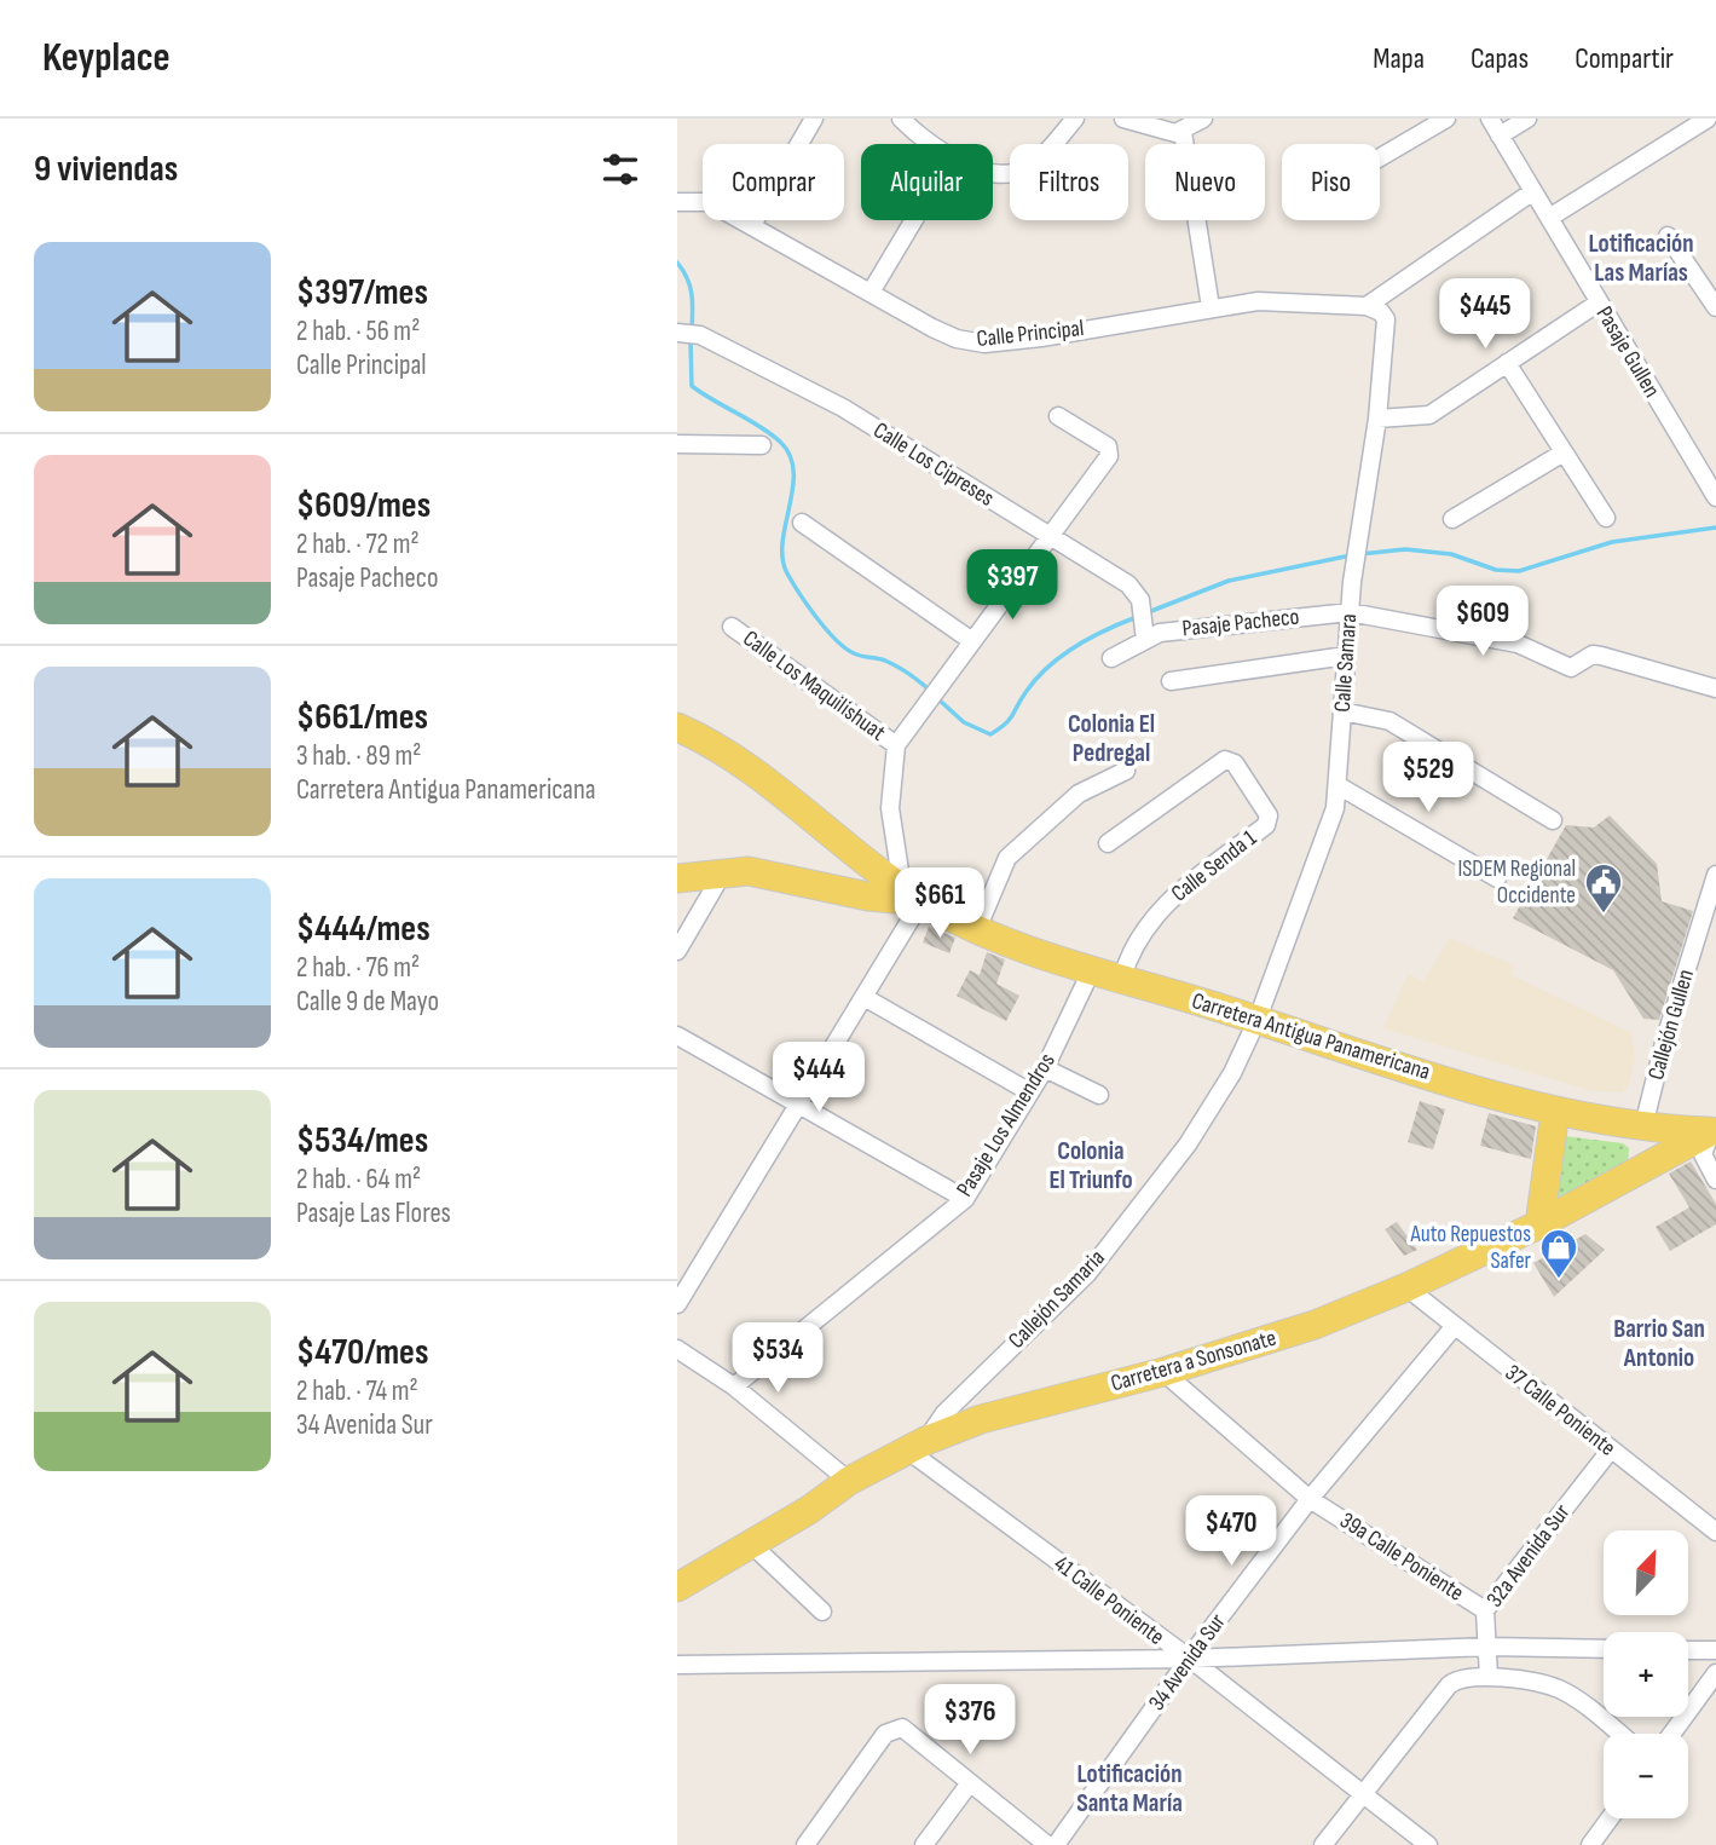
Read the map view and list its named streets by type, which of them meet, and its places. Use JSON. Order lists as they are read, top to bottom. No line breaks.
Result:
{"streets":{"main road":["Carretera Antigua Panamericana","Carretera a Sonsonate"],"street":["Calle Principal","Pasaje Gullen","Calle Los Cipreses","Pasaje Pacheco","Calle Samara","Calle Los Maquilishuat","Calle Senda 1","Callejón Gullen","Pasaje Los Almendros","Callejón Samaria","37 Calle Poniente","32a Avenida Sur","39a Calle Poniente","41 Calle Poniente","34 Avenida Sur"]},"crossings":[["Calle Principal","Calle Samara"],["Calle Los Cipreses","Pasaje Pacheco"],["Pasaje Pacheco","Calle Samara"],["Calle Samara","Carretera Antigua Panamericana"],["Calle Samara","Callejón Samaria"],["Calle Senda 1","Carretera Antigua Panamericana"],["Callejón Gullen","Carretera Antigua Panamericana"],["Carretera Antigua Panamericana","Pasaje Los Almendros"],["Carretera Antigua Panamericana","Callejón Samaria"],["Carretera Antigua Panamericana","Carretera a Sonsonate"],["Callejón Samaria","Carretera a Sonsonate"],["Callejón Samaria","41 Calle Poniente"],["Carretera a Sonsonate","37 Calle Poniente"],["Carretera a Sonsonate","39a Calle Poniente"],["Carretera a Sonsonate","41 Calle Poniente"],["37 Calle Poniente","32a Avenida Sur"],["37 Calle Poniente","34 Avenida Sur"],["32a Avenida Sur","39a Calle Poniente"],["39a Calle Poniente","34 Avenida Sur"],["41 Calle Poniente","34 Avenida Sur"]],"districts":["Lotificación Las Marías","Colonia El Pedregal","Colonia El Triunfo","Barrio San Antonio","Lotificación Santa María"],"places":{"public building":["ISDEM Regional Occidente"],"shop":["Auto Repuestos Safer"]},"north":"top right","page":{"header":"Keyplace","nav":["Mapa","Capas","Compartir"],"heading":"9 viviendas","chip":["Comprar","Alquilar","Filtros","Nuevo","Piso"],"list":[{"name":"$397/mes","note":"2 hab. · 56 m² · Calle Principal"},{"name":"$609/mes","note":"2 hab. · 72 m² · Pasaje Pacheco"},{"name":"$661/mes","note":"3 hab. · 89 m² · Carretera Antigua Panamericana"},{"name":"$444/mes","note":"2 hab. · 76 m² · Calle 9 de Mayo"},{"name":"$534/mes","note":"2 hab. · 64 m² · Pasaje Las Flores"},{"name":"$470/mes","note":"2 hab. · 74 m² · 34 Avenida Sur"}],"price":["$445","$397","$609","$529","$661","$444","$534","$470","$376"],"map_buttons":["+","−"]}}
